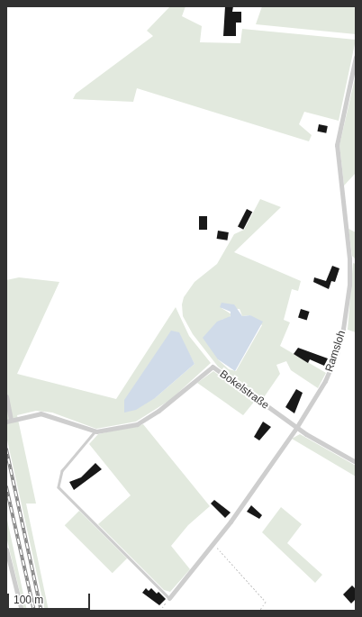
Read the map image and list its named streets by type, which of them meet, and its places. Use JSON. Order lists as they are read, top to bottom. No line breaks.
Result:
{"streets":{"street":["Ramsloh","Bokelstraße"]},"crossings":[["Ramsloh","Bokelstraße"]],"scale_bar":"100 m"}
